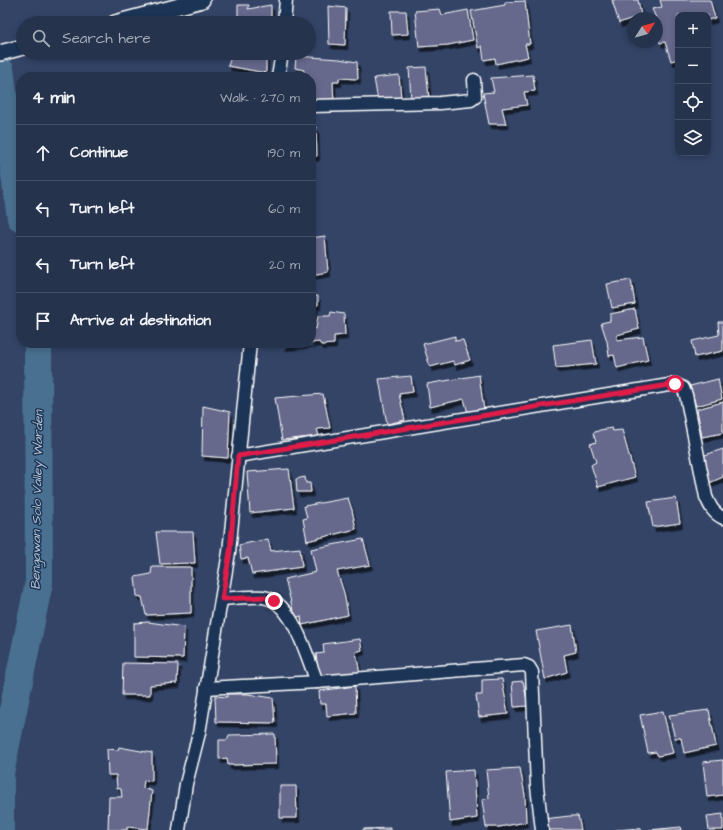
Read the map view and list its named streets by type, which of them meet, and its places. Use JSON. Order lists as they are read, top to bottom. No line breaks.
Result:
{"water":["Bengawan Solo Valley Warden"],"north":"top right","page":{"map_buttons":["+","−"],"search":"Search here","heading":["4 min","Walk · 270 m"],"list":[["Continue","190 m"],["Turn left","60 m"],["Turn left","20 m"],"Arrive at destination"]}}
